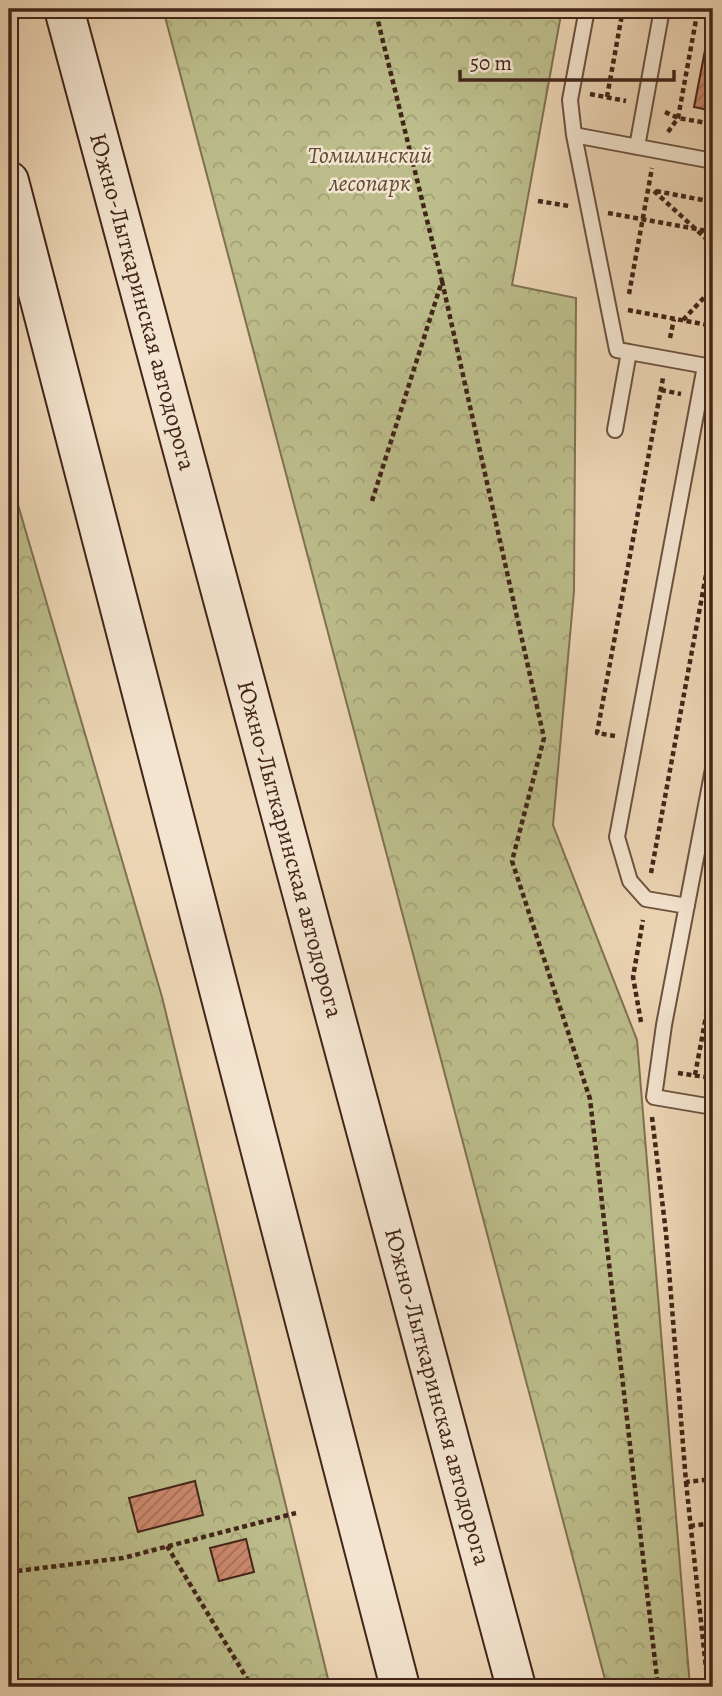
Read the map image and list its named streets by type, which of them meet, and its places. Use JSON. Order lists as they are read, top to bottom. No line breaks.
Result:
{"streets":{"main road":["Южно-Лыткаринская автодорога"]},"parks":["Томилинский лесопарк"],"scale_bar":"50 m"}
